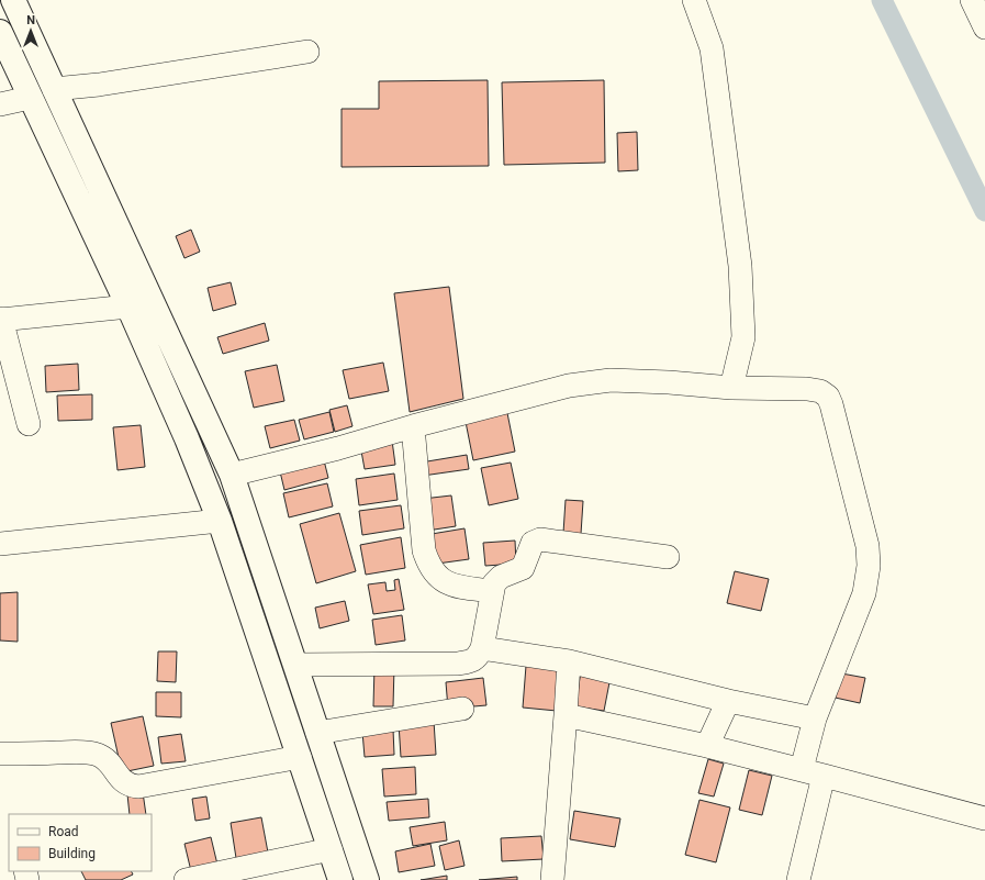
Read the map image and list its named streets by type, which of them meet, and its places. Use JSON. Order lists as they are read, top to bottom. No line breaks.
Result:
{"legend":["Road","Building"],"north":"top"}
